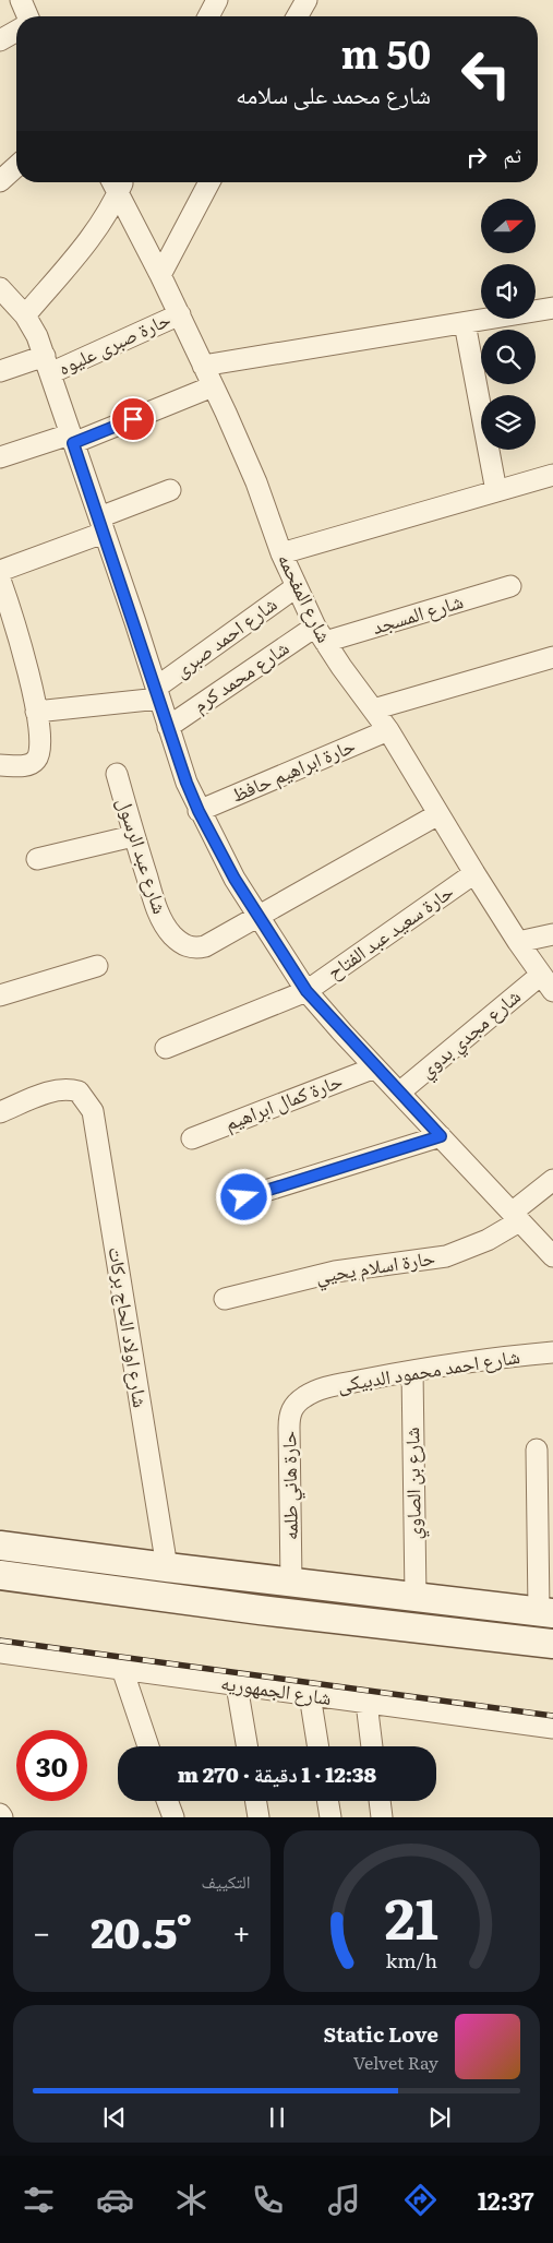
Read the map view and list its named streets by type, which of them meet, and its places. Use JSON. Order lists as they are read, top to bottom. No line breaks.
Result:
{"streets":{"street":["حارة صبرى عليوه","شارع المفحمه","شارع المسجد","شارع احمد صبرى","شارع محمد كرم","حارة ابراهيم حافظ","شارع عبد الرسول","حارة سعيد عبد الفتاح","شارع مجدي بدوي","حارة كمال ابراهيم","حارة اسلام يحيي","شارع اولاد الحاج بركات","شارع احمد محمود الدبيكى","شارع بن الصاوي","حارة هاني طلمه","شارع الجمهوريه"]},"crossings":[["حارة صبرى عليوه","شارع المفحمه"],["شارع المفحمه","شارع المسجد"],["شارع المفحمه","شارع احمد صبرى"],["شارع المفحمه","شارع محمد كرم"],["شارع المفحمه","حارة ابراهيم حافظ"],["شارع المفحمه","شارع عبد الرسول"],["شارع المفحمه","حارة سعيد عبد الفتاح"],["شارع المفحمه","شارع مجدي بدوي"],["شارع المسجد","شارع محمد كرم"],["شارع احمد محمود الدبيكى","شارع بن الصاوي"],["شارع احمد محمود الدبيكى","حارة هاني طلمه"]],"north":"right","page":{"turn":["50 m","شارع محمد على سلامه"],"then":"ثم","limit":"30","trip":"12:38 · 1 دقيقة · 270 m","tile":"التكييف","heat":["−","20.5°","+"],"song":["Static Love","Velvet Ray"],"tabs":"12:37","gauge":["21","km/h"]}}
